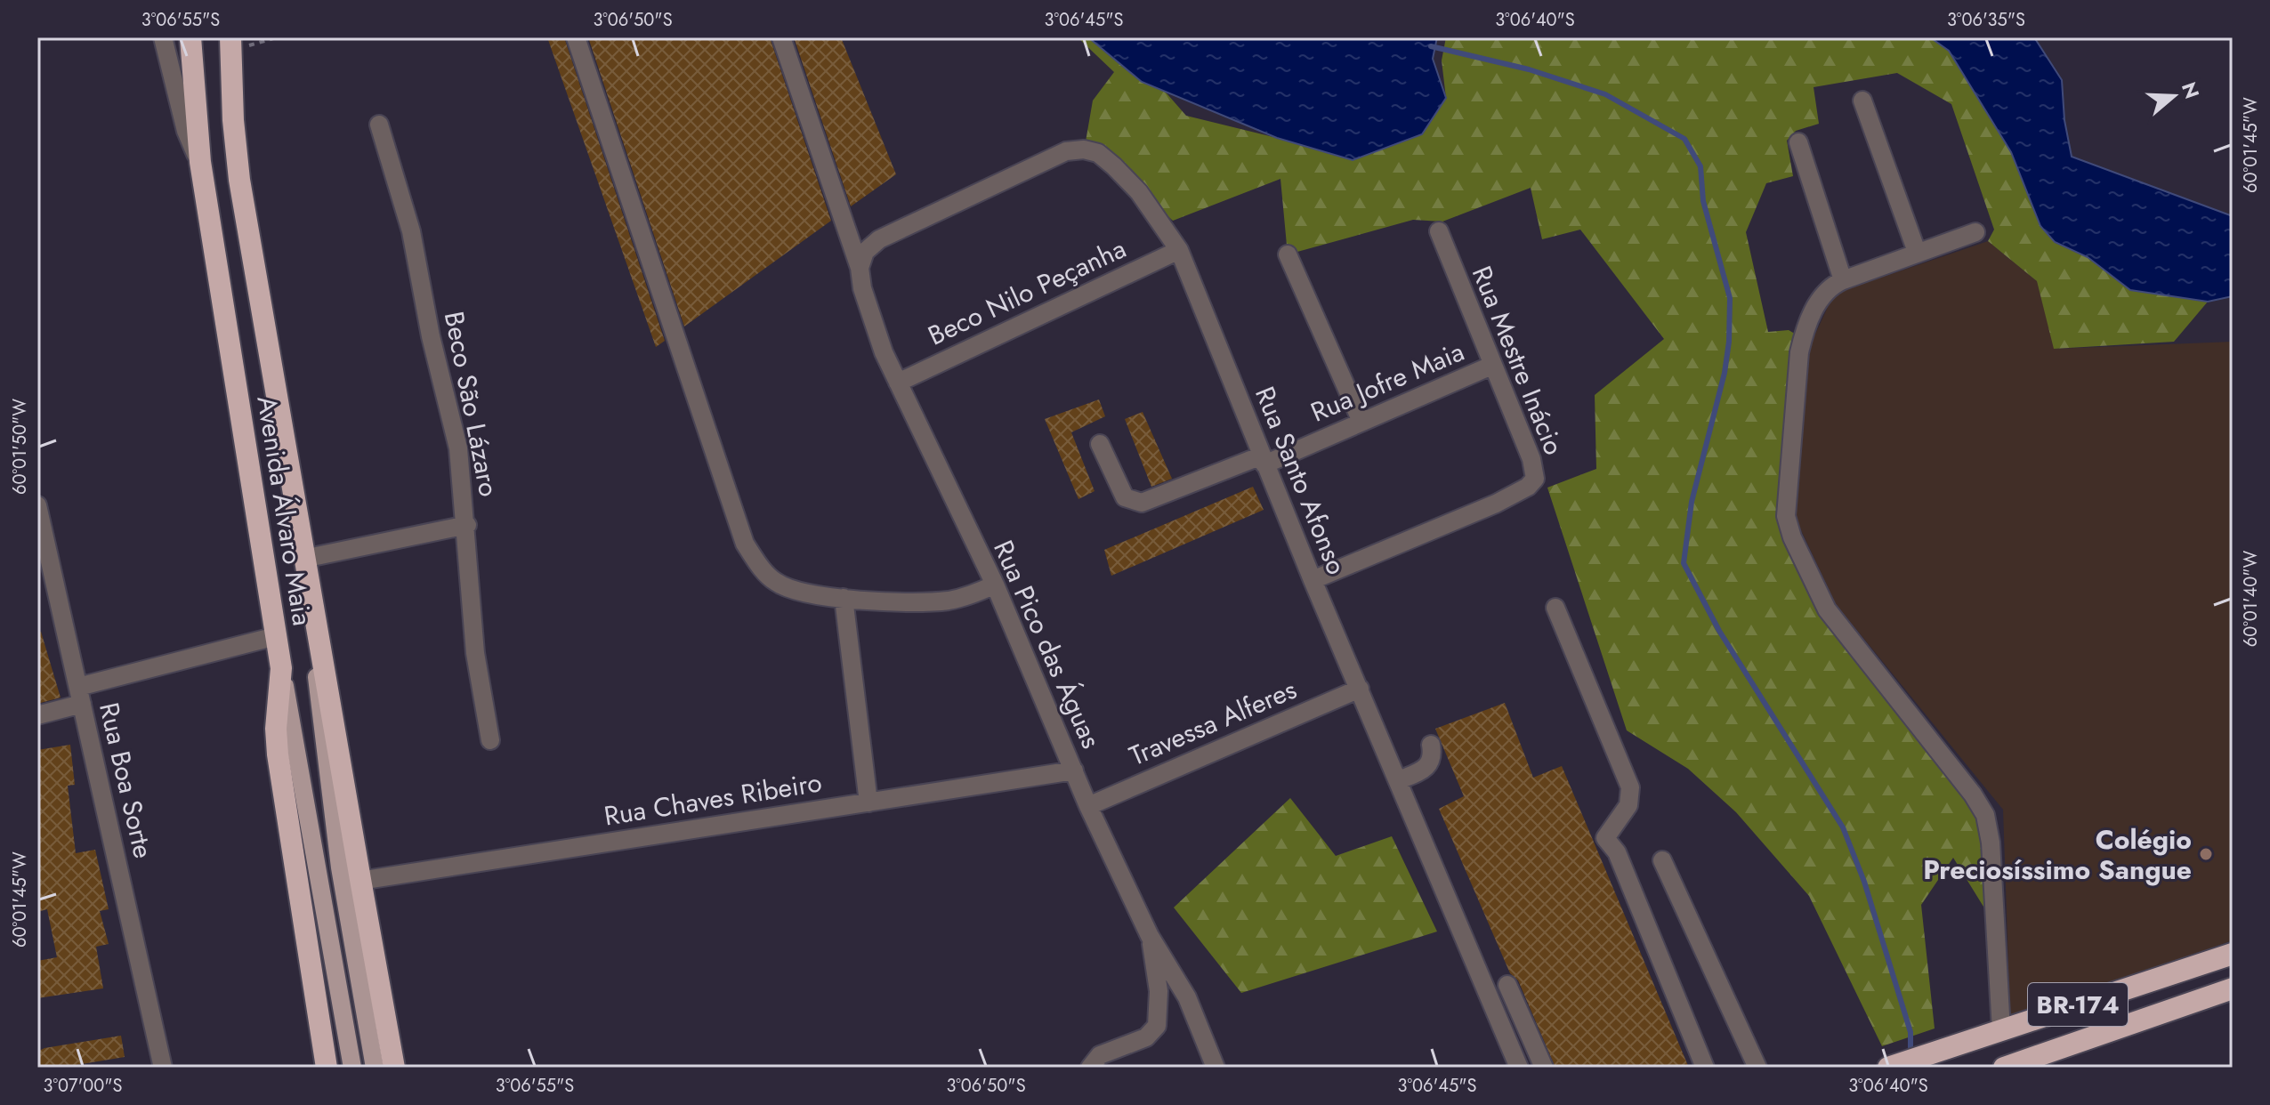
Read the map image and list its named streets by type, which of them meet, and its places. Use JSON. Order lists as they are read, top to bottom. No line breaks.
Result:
{"streets":{"highway":["Avenida Álvaro Maia","BR-174"],"street":["Beco Nilo Peçanha","Rua Mestre Inácio","Rua Jofre Maia","Beco São Lázaro","Rua Santo Afonso","Rua Pico das Águas","Travessa Alferes","Rua Boa Sorte","Rua Chaves Ribeiro"]},"crossings":[["Beco Nilo Peçanha","Rua Santo Afonso"],["Beco Nilo Peçanha","Rua Pico das Águas"],["Rua Mestre Inácio","Rua Jofre Maia"],["Rua Mestre Inácio","Rua Santo Afonso"],["Rua Jofre Maia","Rua Santo Afonso"],["Rua Santo Afonso","Rua Pico das Águas"],["Rua Santo Afonso","Travessa Alferes"],["Avenida Álvaro Maia","Rua Chaves Ribeiro"],["Rua Pico das Águas","Travessa Alferes"],["Rua Pico das Águas","Rua Chaves Ribeiro"]],"places":["Colégio Preciosíssimo Sangue"],"north":"right","coordinates":["3°06'55\"S","3°06'50\"S","3°06'45\"S","3°06'40\"S","3°06'35\"S","60°01'45\"W","60°01'50\"W","60°01'40\"W","3°07'00\"S"]}
